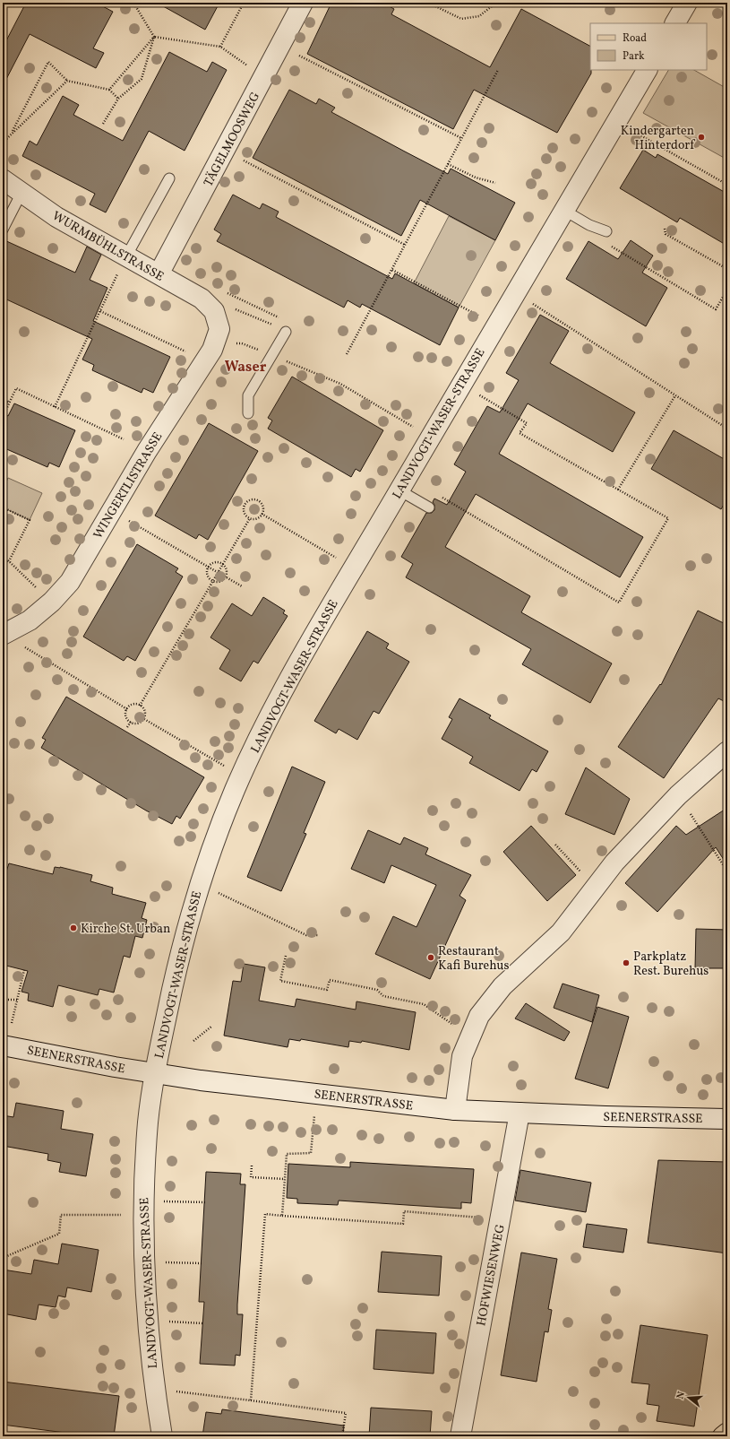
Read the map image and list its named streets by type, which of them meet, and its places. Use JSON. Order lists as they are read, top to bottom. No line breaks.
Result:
{"streets":{"street":["TÄGELMOOSWEG","WURMBÜHLSTRASSE","LANDVOGT-WASER-STRASSE","WINGERTLISTRASSE","SEENERSTRASSE","HOFWIESENWEG"]},"crossings":[["TÄGELMOOSWEG","WURMBÜHLSTRASSE"],["WURMBÜHLSTRASSE","WINGERTLISTRASSE"],["LANDVOGT-WASER-STRASSE","SEENERSTRASSE"],["SEENERSTRASSE","HOFWIESENWEG"]],"districts":["Waser"],"places":["Kindergarten Hinterdorf","Kirche St. Urban","Restaurant Kafi Burehus","Parkplatz Rest. Burehus"],"legend":["Road","Park"],"north":"left"}
